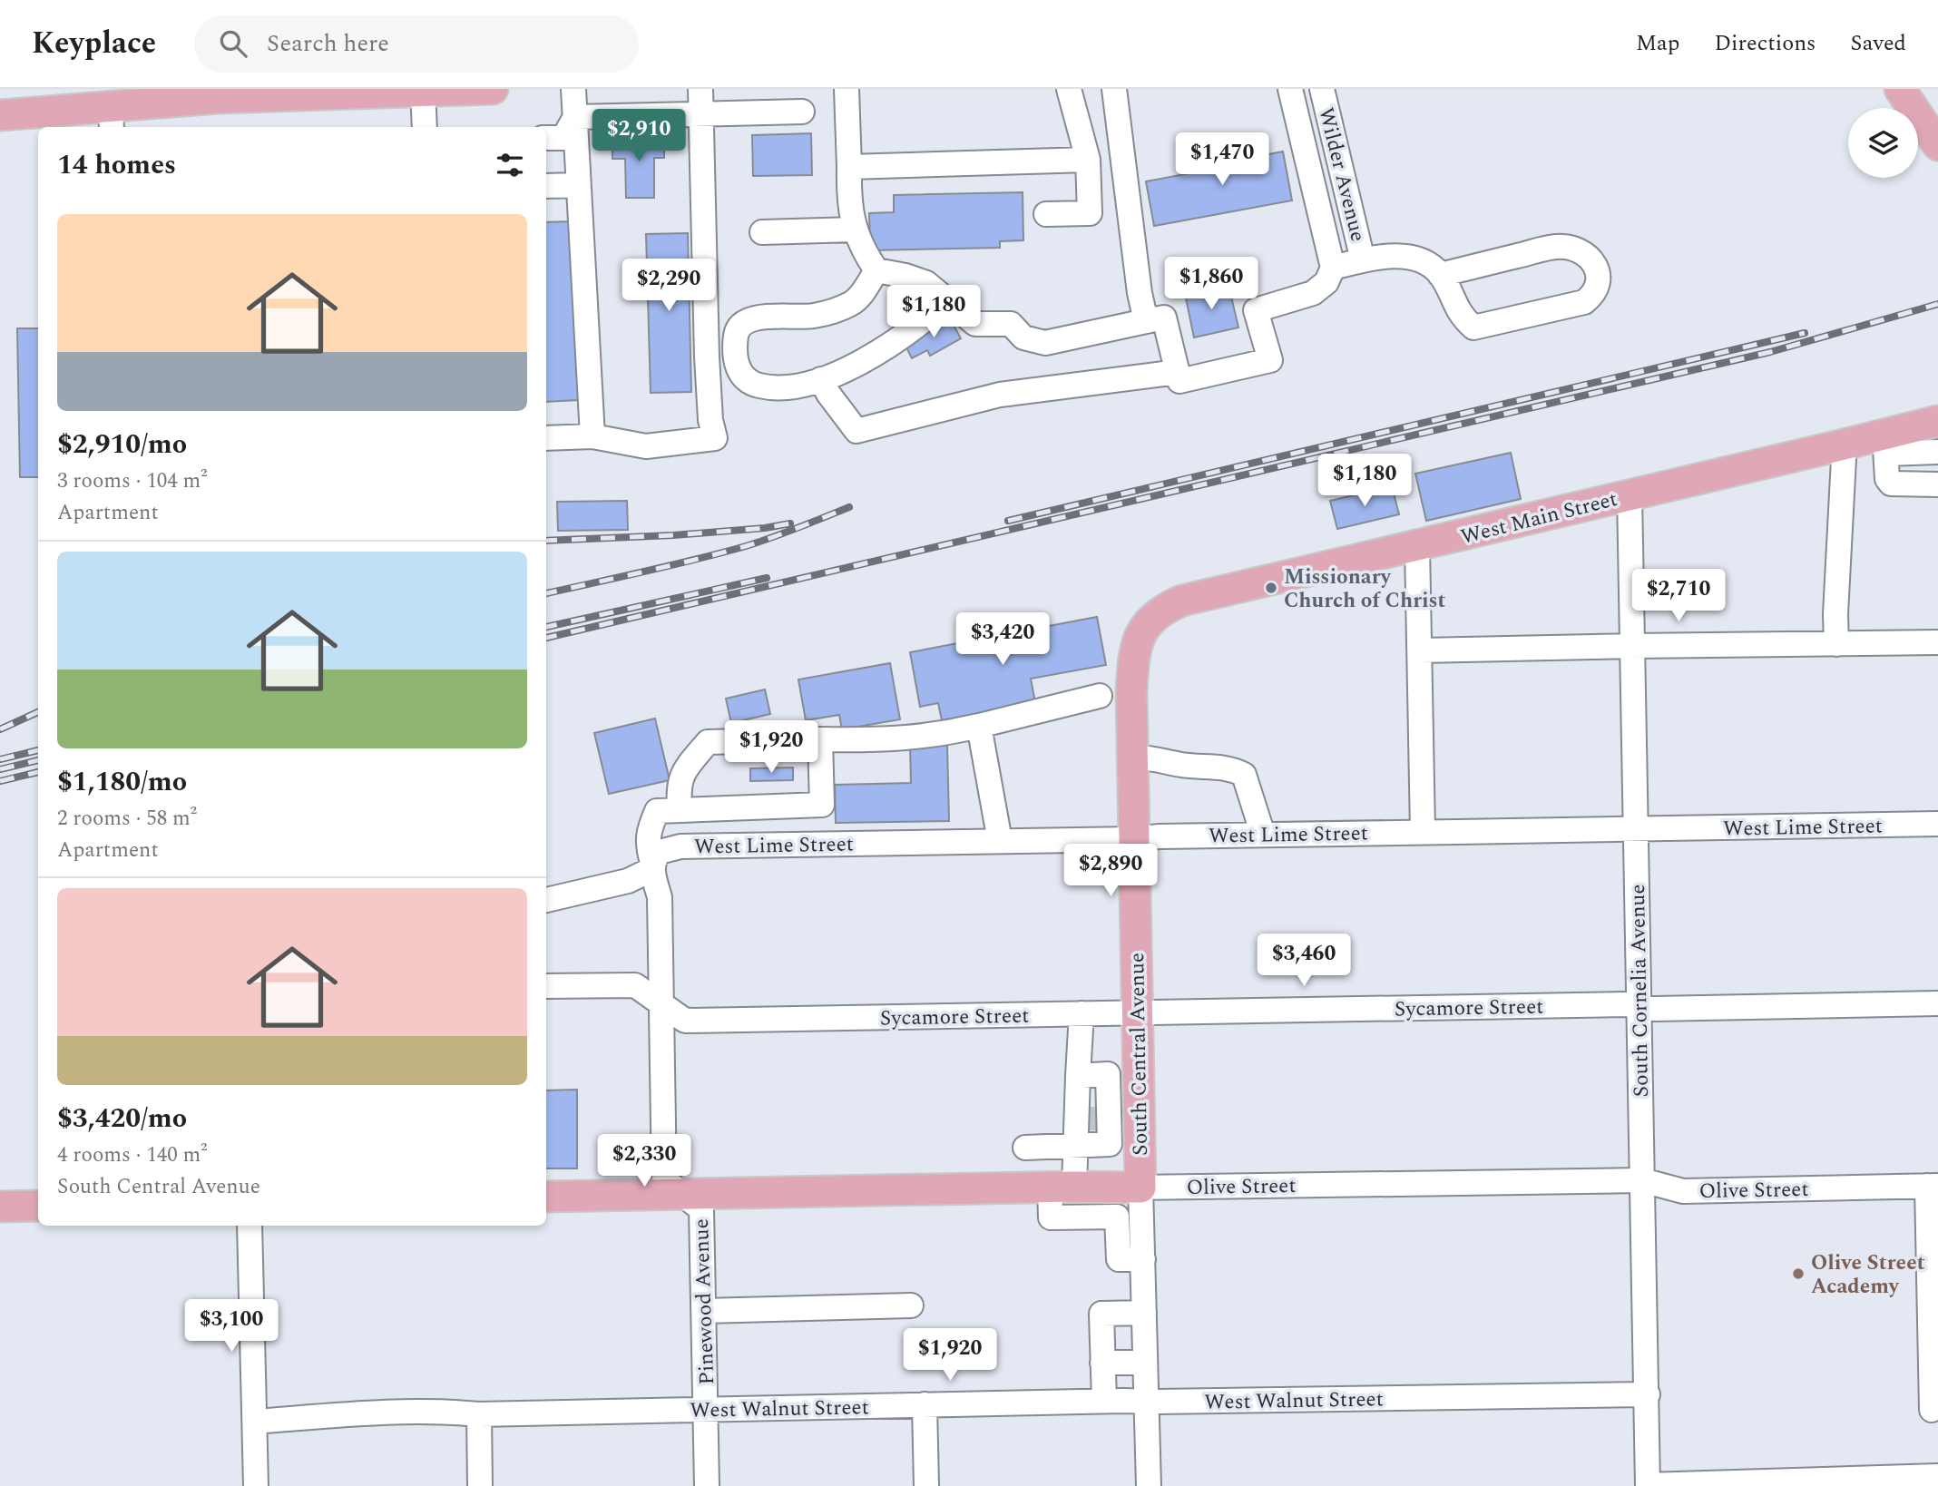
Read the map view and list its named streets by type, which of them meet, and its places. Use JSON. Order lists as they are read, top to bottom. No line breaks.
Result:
{"streets":{"main road":["West Main Street","South Central Avenue","Olive Street"],"street":["Wilder Avenue","West Lime Street","South Cornelia Avenue","Sycamore Street","Pinewood Avenue","West Walnut Street"]},"crossings":[["West Main Street","South Cornelia Avenue"],["West Main Street","South Central Avenue"],["West Lime Street","South Cornelia Avenue"],["West Lime Street","South Central Avenue"],["West Lime Street","Pinewood Avenue"],["South Cornelia Avenue","Sycamore Street"],["South Cornelia Avenue","Olive Street"],["South Cornelia Avenue","West Walnut Street"],["Sycamore Street","South Central Avenue"],["Sycamore Street","Pinewood Avenue"],["South Central Avenue","Olive Street"],["South Central Avenue","West Walnut Street"],["Olive Street","Pinewood Avenue"],["Pinewood Avenue","West Walnut Street"]],"places":["Missionary Church of Christ","Olive Street Academy"],"page":{"header":"Keyplace","search":"Search here","nav":["Map","Directions","Saved"],"price":["$2,910","$1,470","$1,860","$2,290","$1,180","$1,180","$2,710","$3,420","$1,920","$2,890","$3,460","$2,330","$3,100","$1,920"],"heading":"14 homes","list":[{"name":"$2,910/mo","note":"3 rooms · 104 m² · Apartment"},{"name":"$1,180/mo","note":"2 rooms · 58 m² · Apartment"},{"name":"$3,420/mo","note":"4 rooms · 140 m² · South Central Avenue"}]}}
